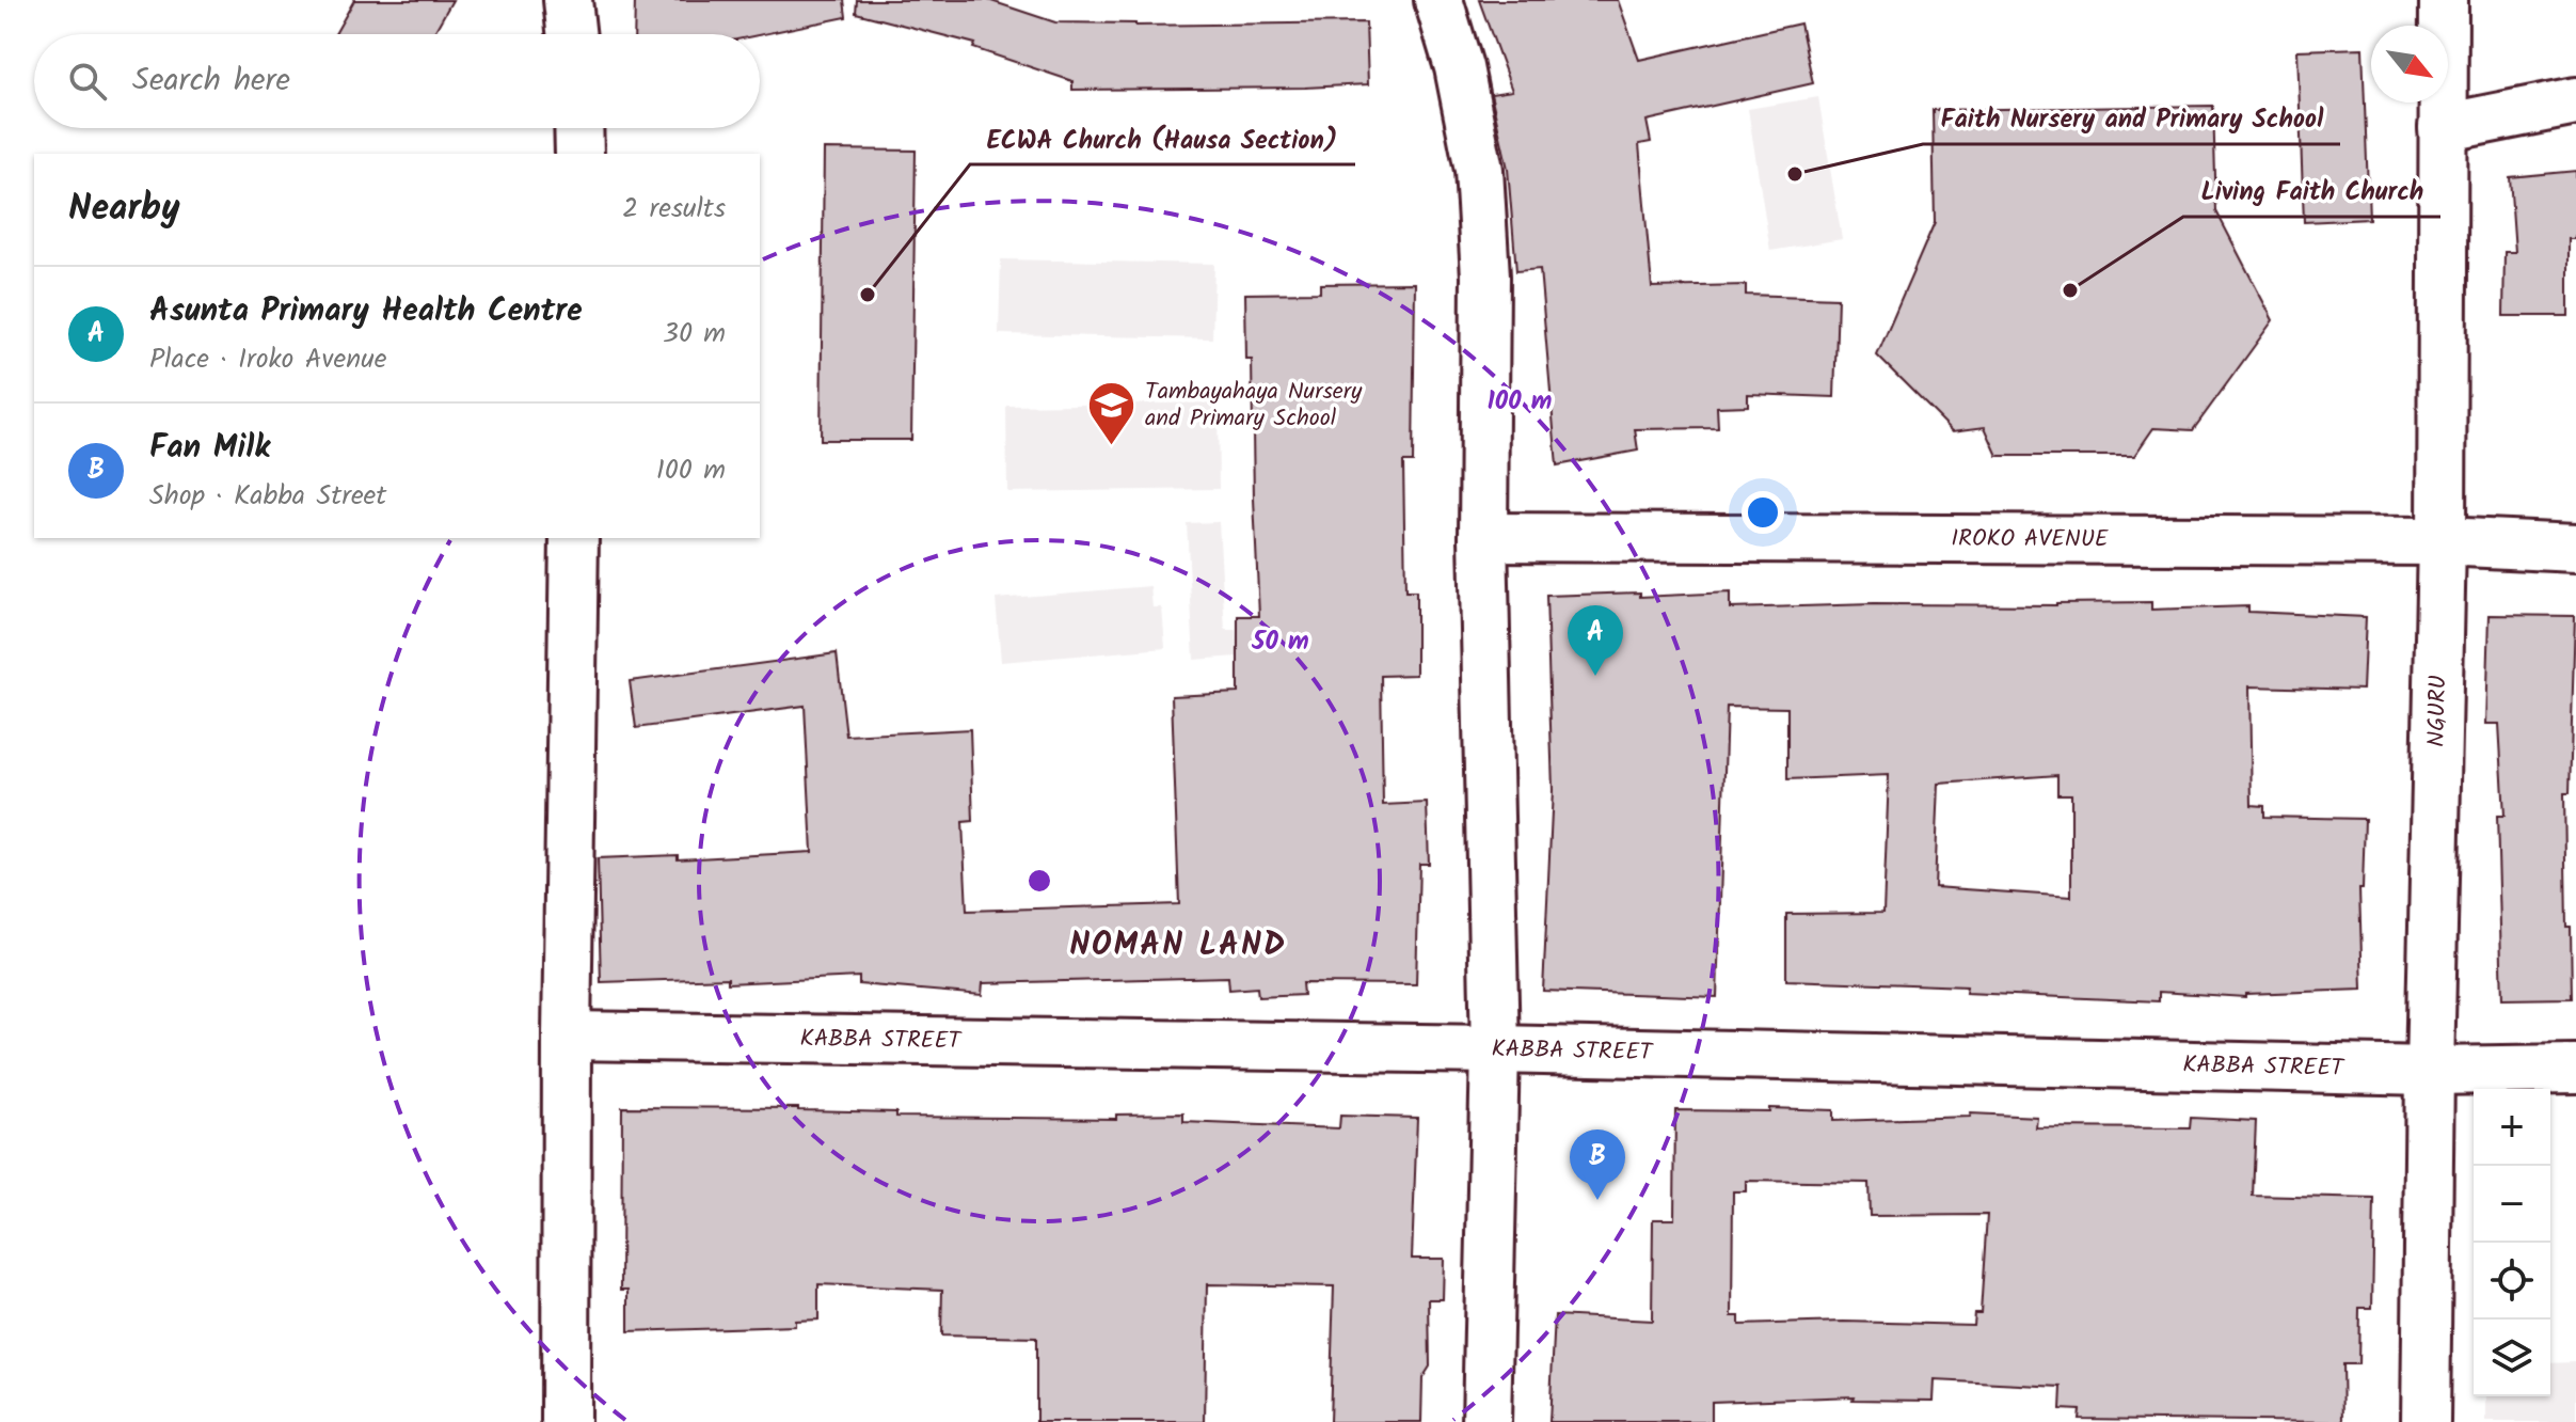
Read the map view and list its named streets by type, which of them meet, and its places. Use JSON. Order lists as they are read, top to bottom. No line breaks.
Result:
{"streets":{"street":["IROKO AVENUE","NGURU","KABBA STREET"]},"crossings":[["IROKO AVENUE","NGURU"],["NGURU","KABBA STREET"]],"districts":["NOMAN LAND"],"places":{"other":["Faith Nursery and Primary School","Living Faith Church","ECWA Church (Hausa Section)"],"school or university":["Tambayahaya Nursery and Primary School"]},"north":"bottom right","page":{"search":"Search here","heading":["Nearby","2 results"],"list":[{"mark":"A","name":"Asunta Primary Health Centre","note":"Place · Iroko Avenue","value":"30 m"},{"mark":"B","name":"Fan Milk","note":"Shop · Kabba Street","value":"100 m"}],"pins":["A","B"],"map_buttons":["+","−"]},"rings":["100 m","50 m"]}
